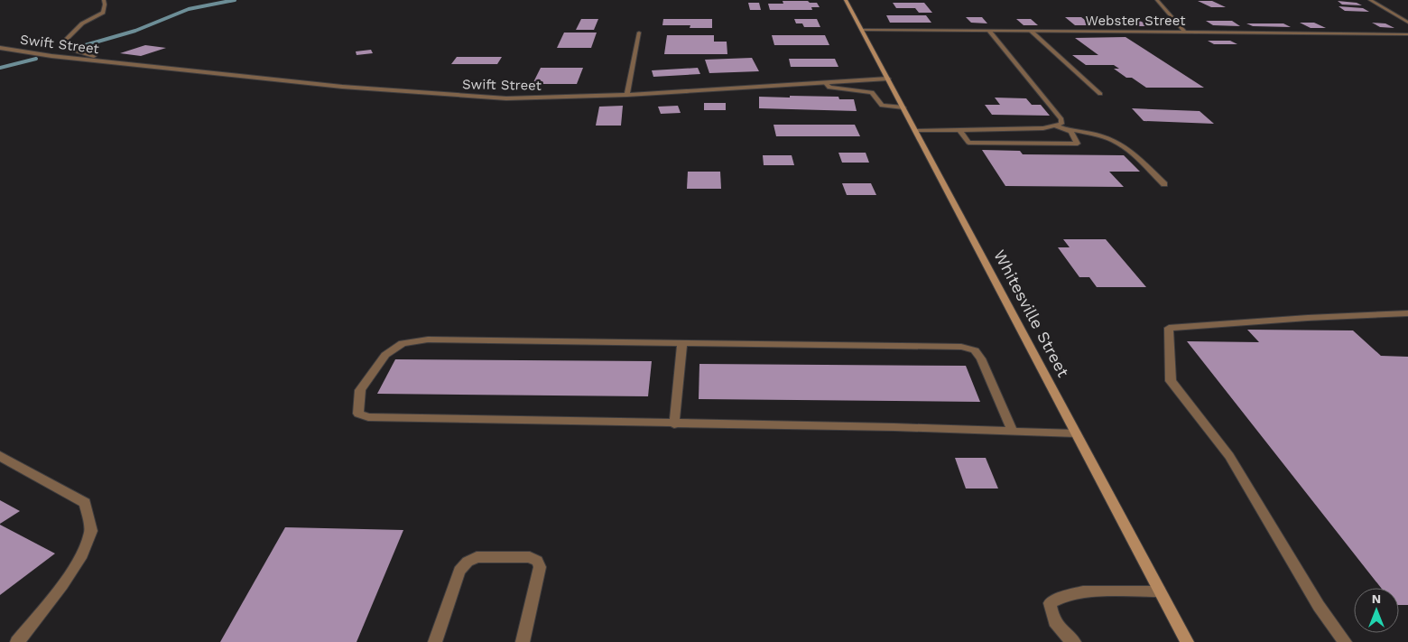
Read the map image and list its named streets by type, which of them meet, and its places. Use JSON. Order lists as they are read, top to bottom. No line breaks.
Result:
{"streets":{"main road":["Whitesville Street"],"street":["Webster Street","Swift Street"]},"crossings":[["Webster Street","Whitesville Street"],["Swift Street","Whitesville Street"]],"north":"top"}
